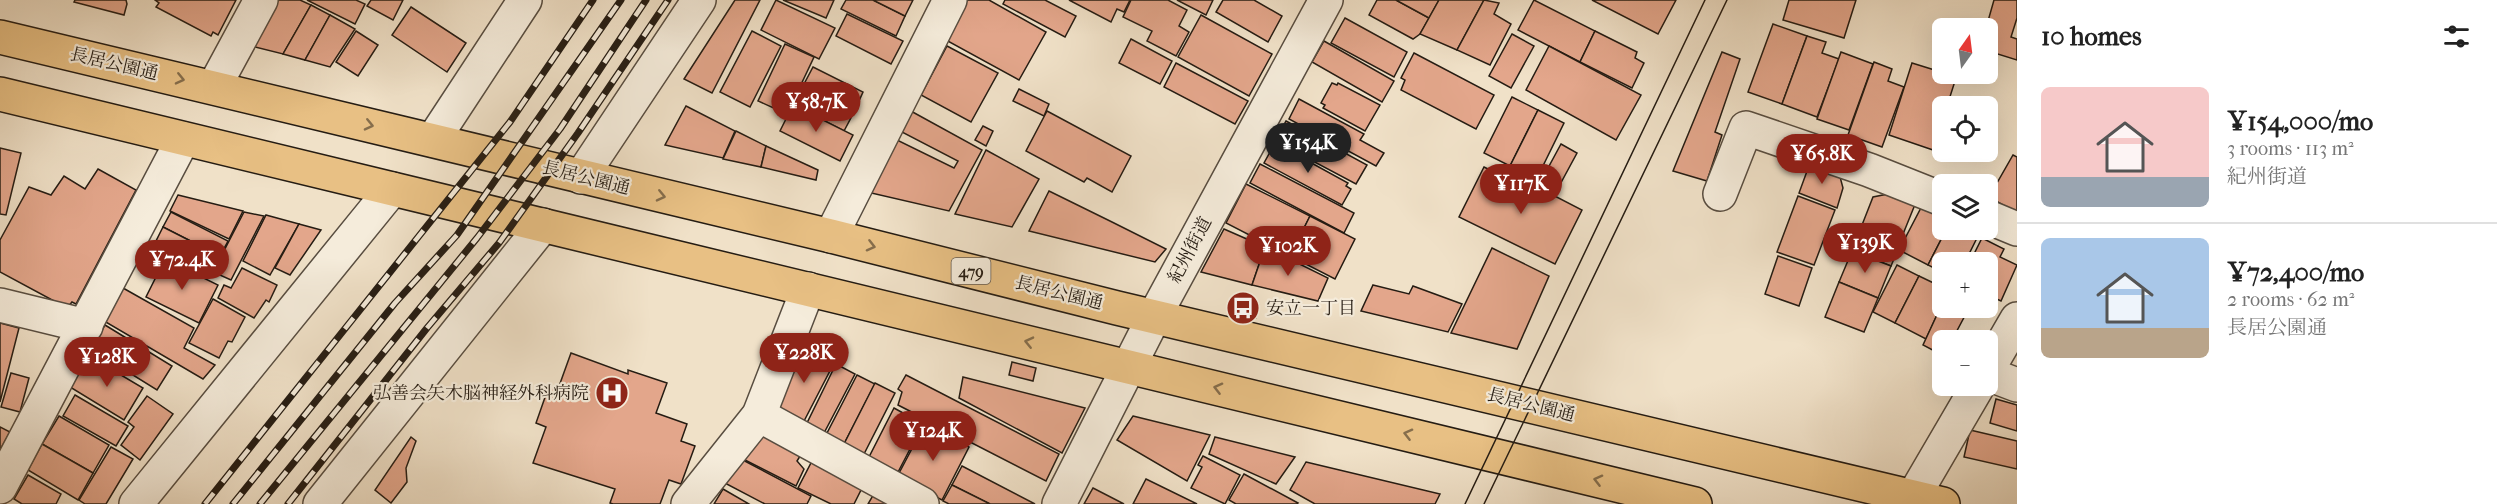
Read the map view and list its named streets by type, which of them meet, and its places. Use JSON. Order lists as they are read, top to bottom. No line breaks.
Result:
{"streets":{"highway":["長居公園通","479"],"street":["紀州街道"]},"crossings":[["長居公園通","紀州街道"]],"places":{"bus stop":["安立一丁目"],"hospital":["弘善会矢木脳神経外科病院"]},"north":"top","page":{"heading":"10 homes","map_buttons":["+","−"],"list":[{"name":"¥154,000/mo","note":"3 rooms · 113 m² · 紀州街道"},{"name":"¥72,400/mo","note":"2 rooms · 62 m² · 長居公園通"}],"price":["¥58.7K","¥154K","¥65.8K","¥117K","¥139K","¥102K","¥72.4K","¥228K","¥128K","¥124K"]}}
